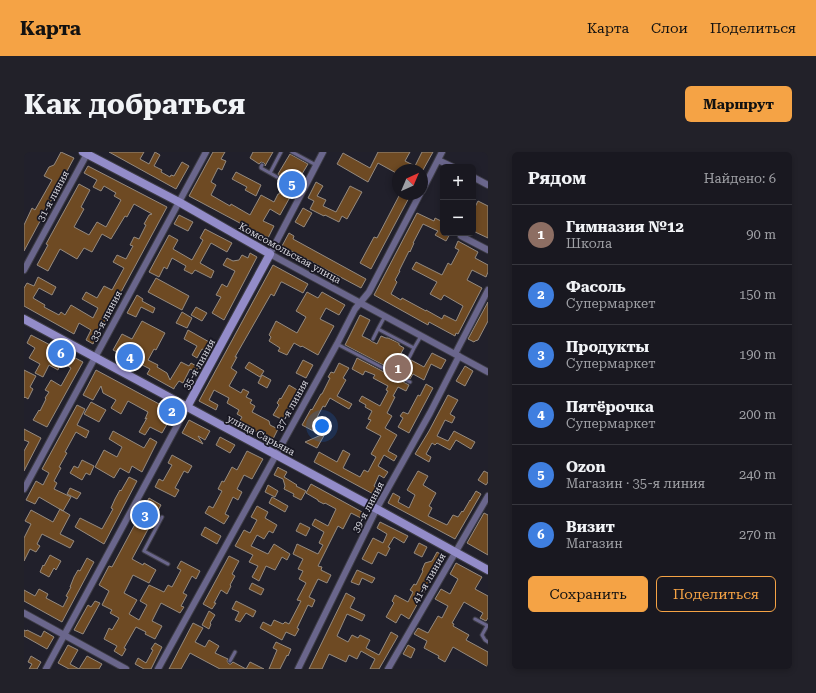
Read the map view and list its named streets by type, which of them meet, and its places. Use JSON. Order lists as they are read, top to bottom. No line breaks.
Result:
{"streets":{"main road":["Комсомольская улица","35-я линия","улица Сарьяна"],"street":["31-я линия","33-я линия","37-я линия","39-я линия","41-я линия"]},"crossings":[["31-я линия","Комсомольская улица"],["Комсомольская улица","33-я линия"],["Комсомольская улица","35-я линия"],["Комсомольская улица","37-я линия"],["Комсомольская улица","39-я линия"],["33-я линия","улица Сарьяна"],["35-я линия","улица Сарьяна"],["37-я линия","улица Сарьяна"],["улица Сарьяна","39-я линия"],["улица Сарьяна","41-я линия"]],"north":"top right","page":{"header":"Карта","nav":["Карта","Слои","Поделиться"],"buttons":["Маршрут",["Сохранить","Поделиться"]],"title":"Как добраться","heading":["Рядом","Найдено: 6"],"map_buttons":["+","−"],"pins":["5","6","4","1","2","3"],"list":[{"mark":"1","name":"Гимназия №12","note":"Школа","value":"90 m"},{"mark":"2","name":"Фасоль","note":"Супермаркет","value":"150 m"},{"mark":"3","name":"Продукты","note":"Супермаркет","value":"190 m"},{"mark":"4","name":"Пятёрочка","note":"Супермаркет","value":"200 m"},{"mark":"5","name":"Ozon","note":"Магазин · 35-я линия","value":"240 m"},{"mark":"6","name":"Визит","note":"Магазин","value":"270 m"}]}}
